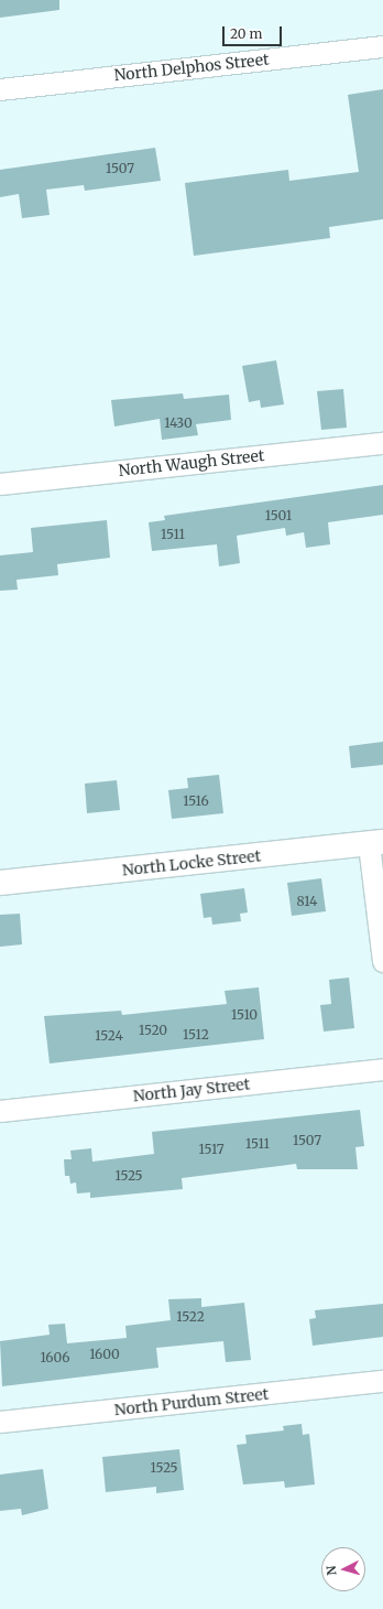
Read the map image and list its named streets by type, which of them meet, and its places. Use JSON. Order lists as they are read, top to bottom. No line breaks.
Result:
{"streets":{"street":["North Delphos Street","North Waugh Street","North Locke Street","North Jay Street","North Purdum Street"]},"house_numbers":["1507","1430","1501","1511","1516","814","1510","1520","1512","1524","1507","1511","1517","1525","1522","1600","1606","1525"],"scale_bar":"20 m","north":"left"}
